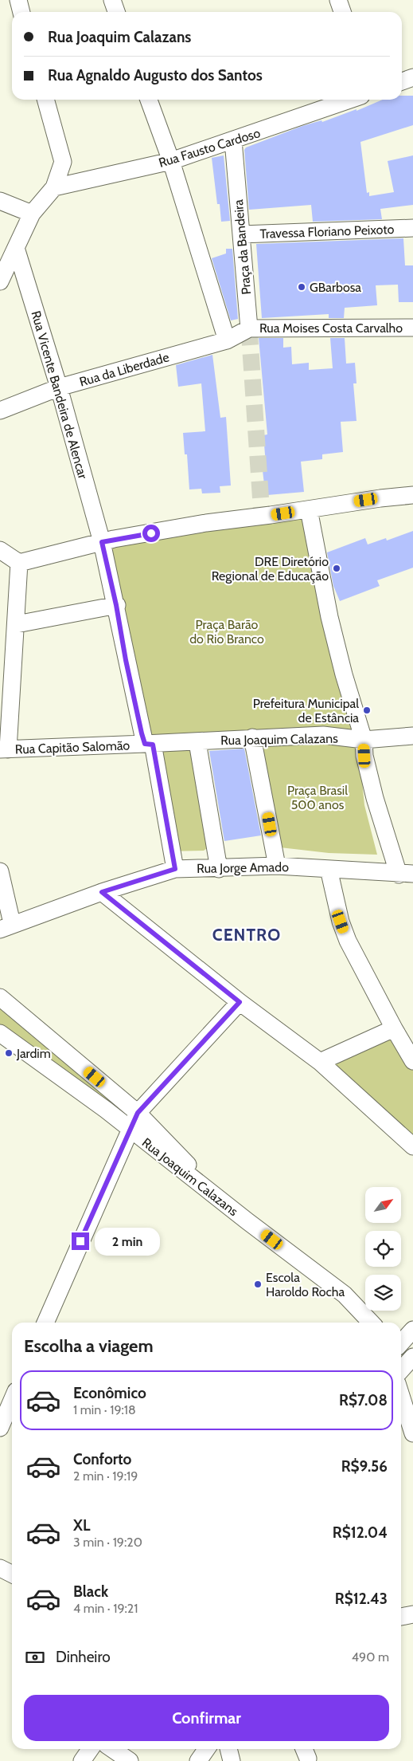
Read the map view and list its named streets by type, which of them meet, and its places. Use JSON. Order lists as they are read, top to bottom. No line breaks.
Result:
{"streets":{"street":["Rua Fausto Cardoso","Travessa Floriano Peixoto","Praça da Bandeira","Rua Moises Costa Carvalho","Rua da Liberdade","Rua Vicente Bandeira de Alencar","Rua Joaquim Calazans","Rua Capitão Salomão","Rua Jorge Amado"]},"crossings":[["Rua Fausto Cardoso","Praça da Bandeira"],["Travessa Floriano Peixoto","Praça da Bandeira"],["Praça da Bandeira","Rua Moises Costa Carvalho"],["Rua da Liberdade","Rua Vicente Bandeira de Alencar"],["Rua Joaquim Calazans","Rua Capitão Salomão"]],"districts":["CENTRO"],"parks":["Praça Barão do Rio Branco","Praça Brasil 500 anos"],"places":["GBarbosa","DRE Diretório Regional de Educação","Prefeitura Municipal de Estância","Jardim","Escola Haroldo Rocha"],"north":"top right","page":{"banner":["Rua Joaquim Calazans","Rua Agnaldo Augusto dos Santos"],"bubble":"2 min","heading":"Escolha a viagem","list":[{"name":"Econômico","note":"1 min · 19:18","value":"R$7.08"},{"name":"Conforto","note":"2 min · 19:19","value":"R$9.56"},{"name":"XL","note":"3 min · 19:20","value":"R$12.04"},{"name":"Black","note":"4 min · 19:21","value":"R$12.43"}],"pay":["Dinheiro","490 m"],"buttons":"Confirmar"}}
